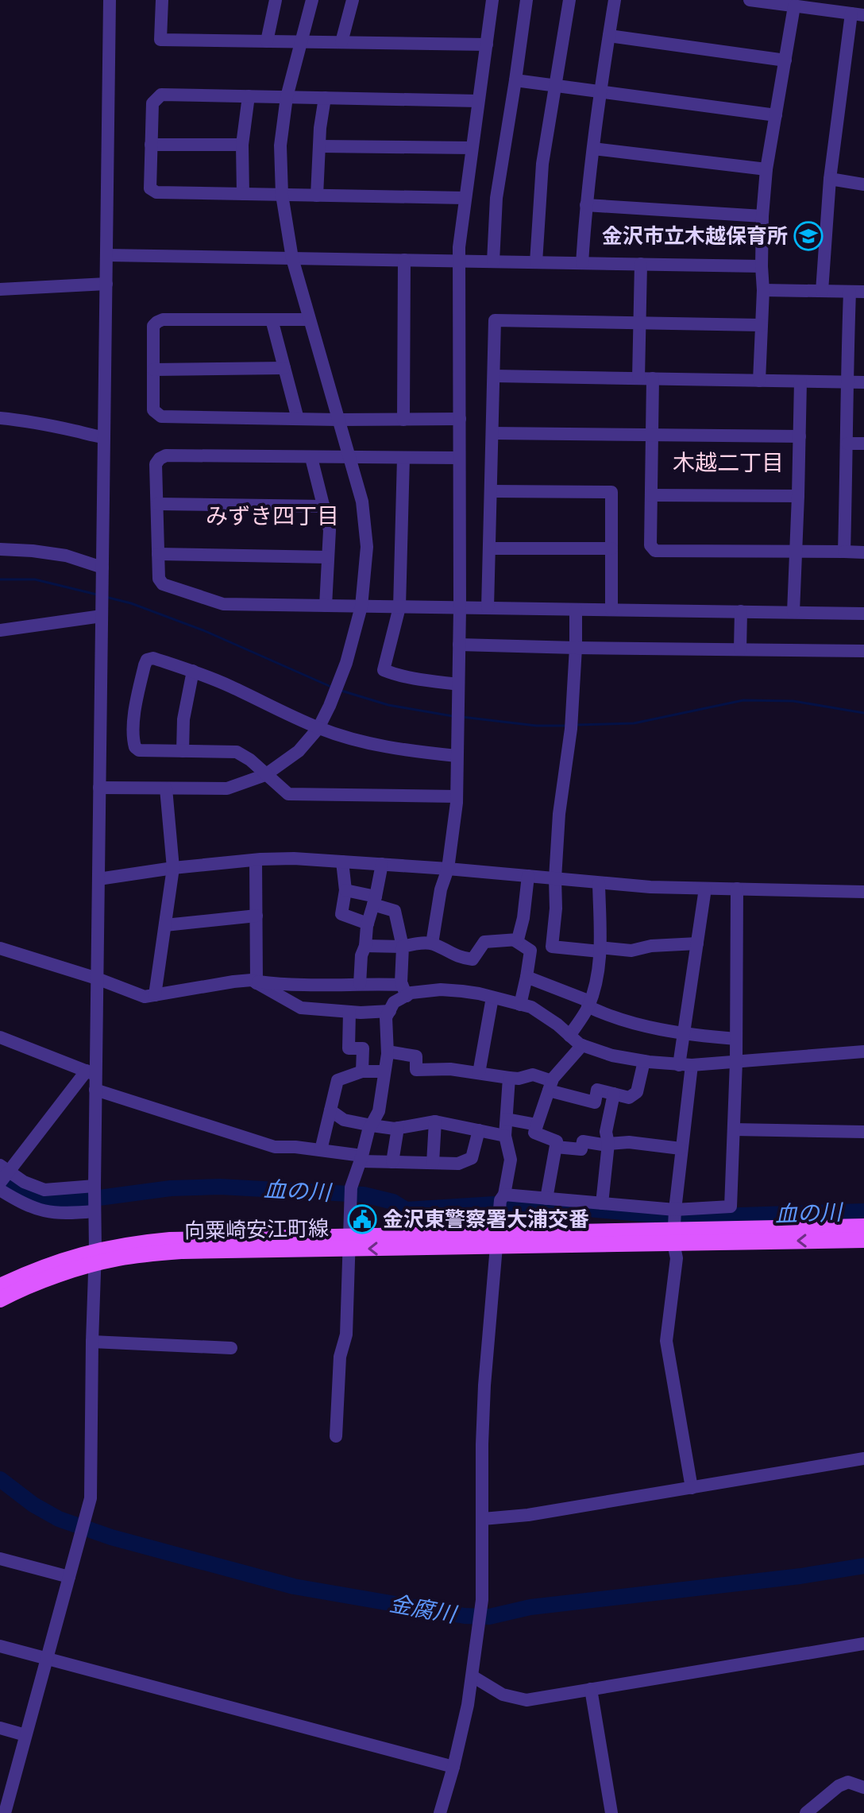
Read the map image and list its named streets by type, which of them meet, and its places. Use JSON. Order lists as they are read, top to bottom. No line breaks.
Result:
{"streets":{"main road":["向粟崎安江町線"]},"districts":["木越二丁目","みずき四丁目"],"water":["血の川","金腐川"],"places":{"school or university":["金沢市立木越保育所"],"public building":["金沢東警察署大浦交番"]}}
